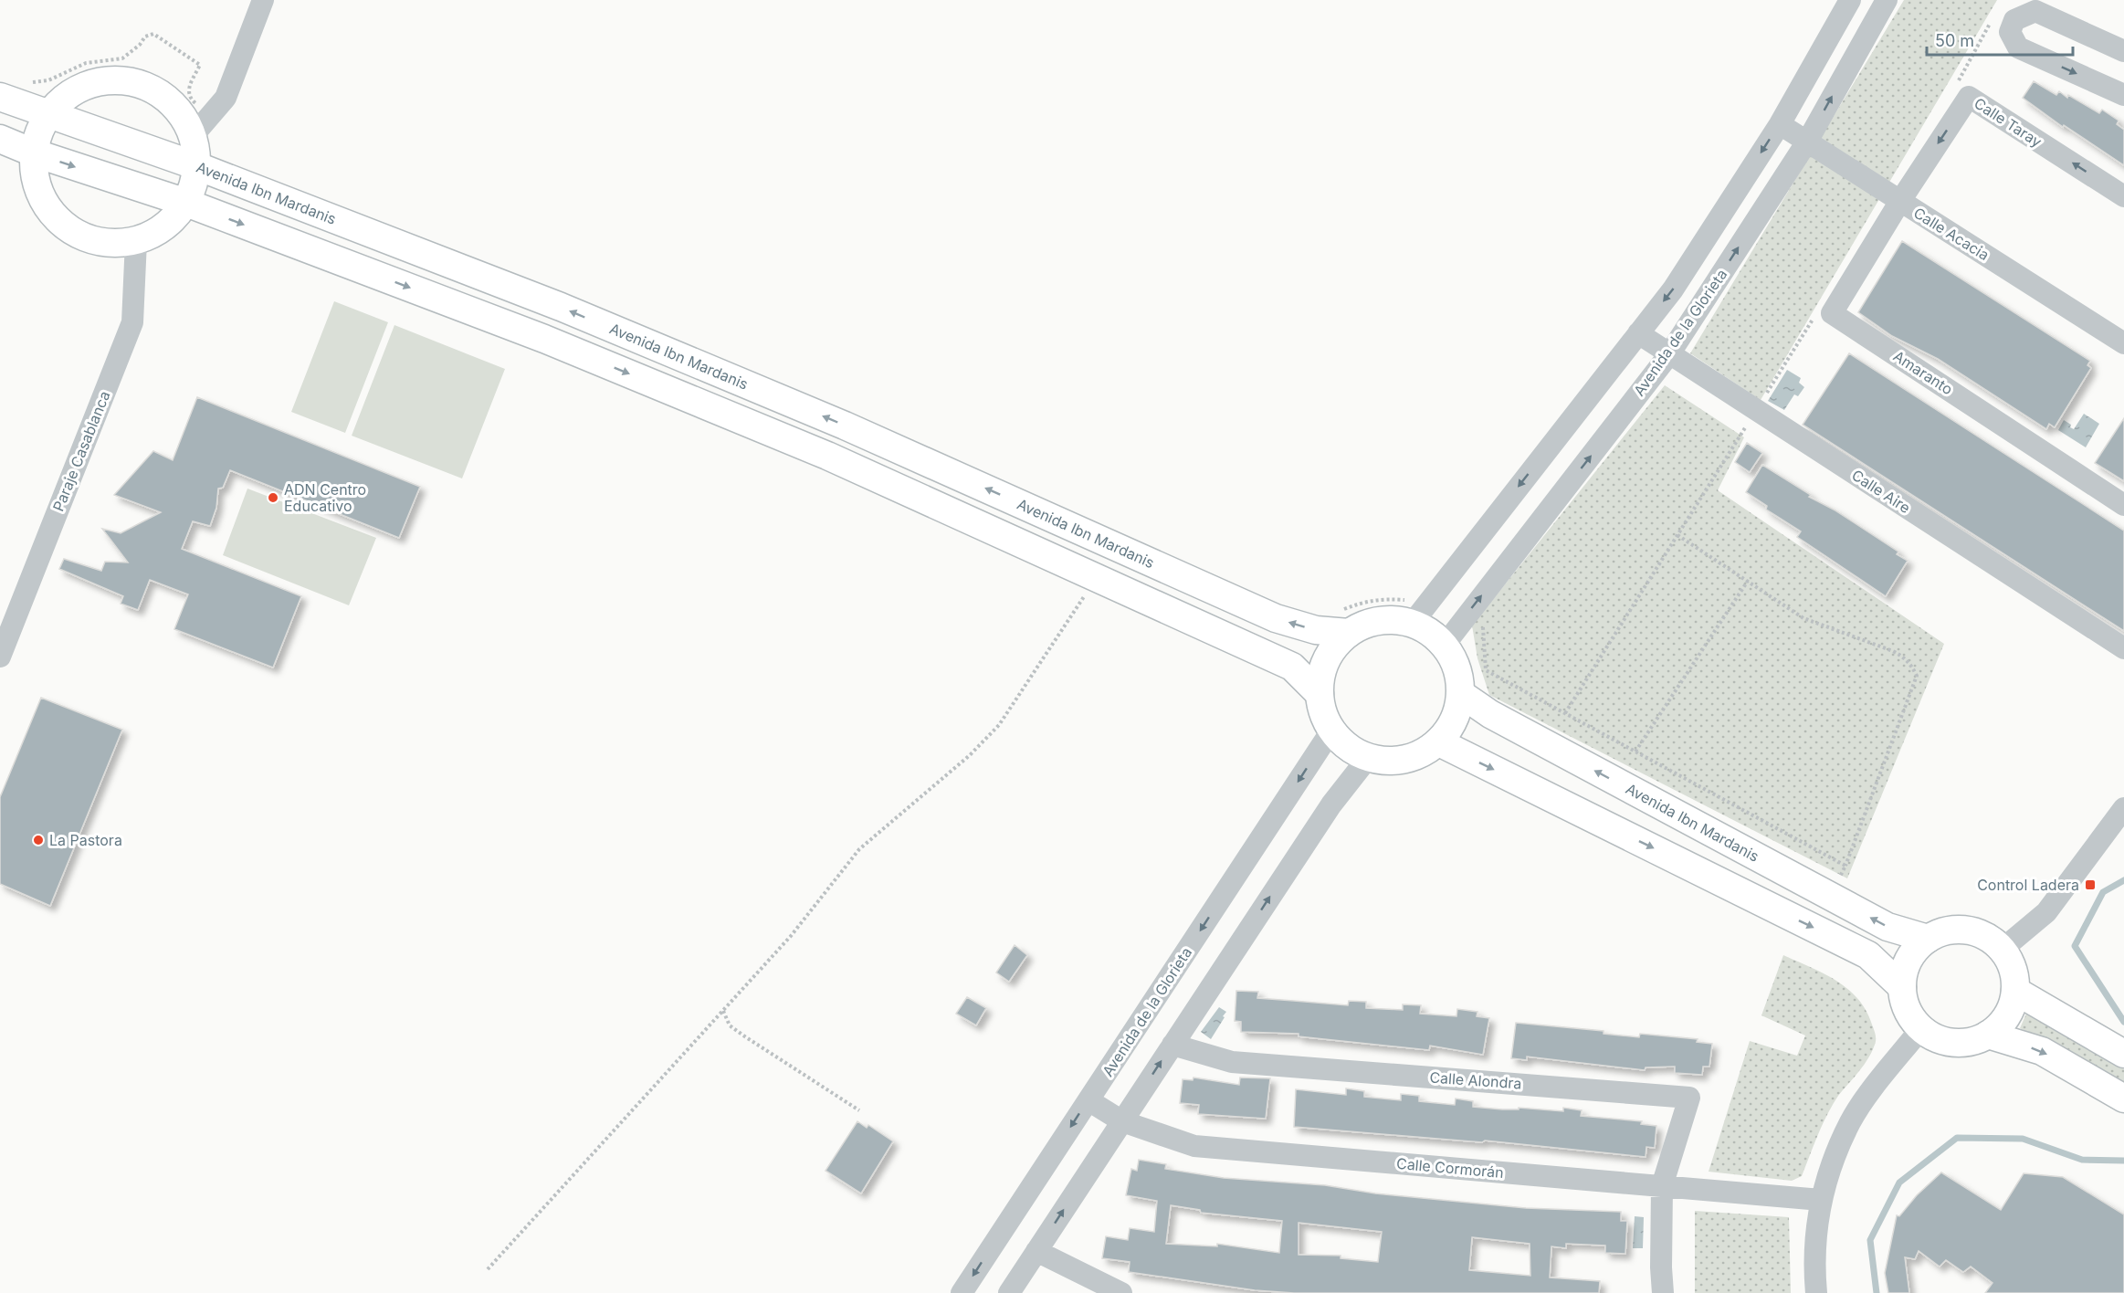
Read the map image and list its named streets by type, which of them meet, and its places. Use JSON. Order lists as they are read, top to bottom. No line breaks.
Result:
{"streets":{"main road":["Avenida Ibn Mardanis"],"street":["Calle Taray","Calle Acacia","Avenida de la Glorieta","Amaranto","Paraje Casablanca","Calle Aire","Calle Alondra","Calle Cormorán"]},"crossings":[["Calle Taray","Calle Acacia"],["Calle Taray","Amaranto"],["Avenida Ibn Mardanis","Avenida de la Glorieta"],["Calle Acacia","Avenida de la Glorieta"],["Calle Acacia","Amaranto"],["Avenida de la Glorieta","Calle Aire"],["Avenida de la Glorieta","Calle Cormorán"],["Calle Alondra","Calle Cormorán"]],"places":{"other":["ADN Centro Educativo","La Pastora"],"transit":["Control Ladera"]},"scale_bar":"50 m"}
